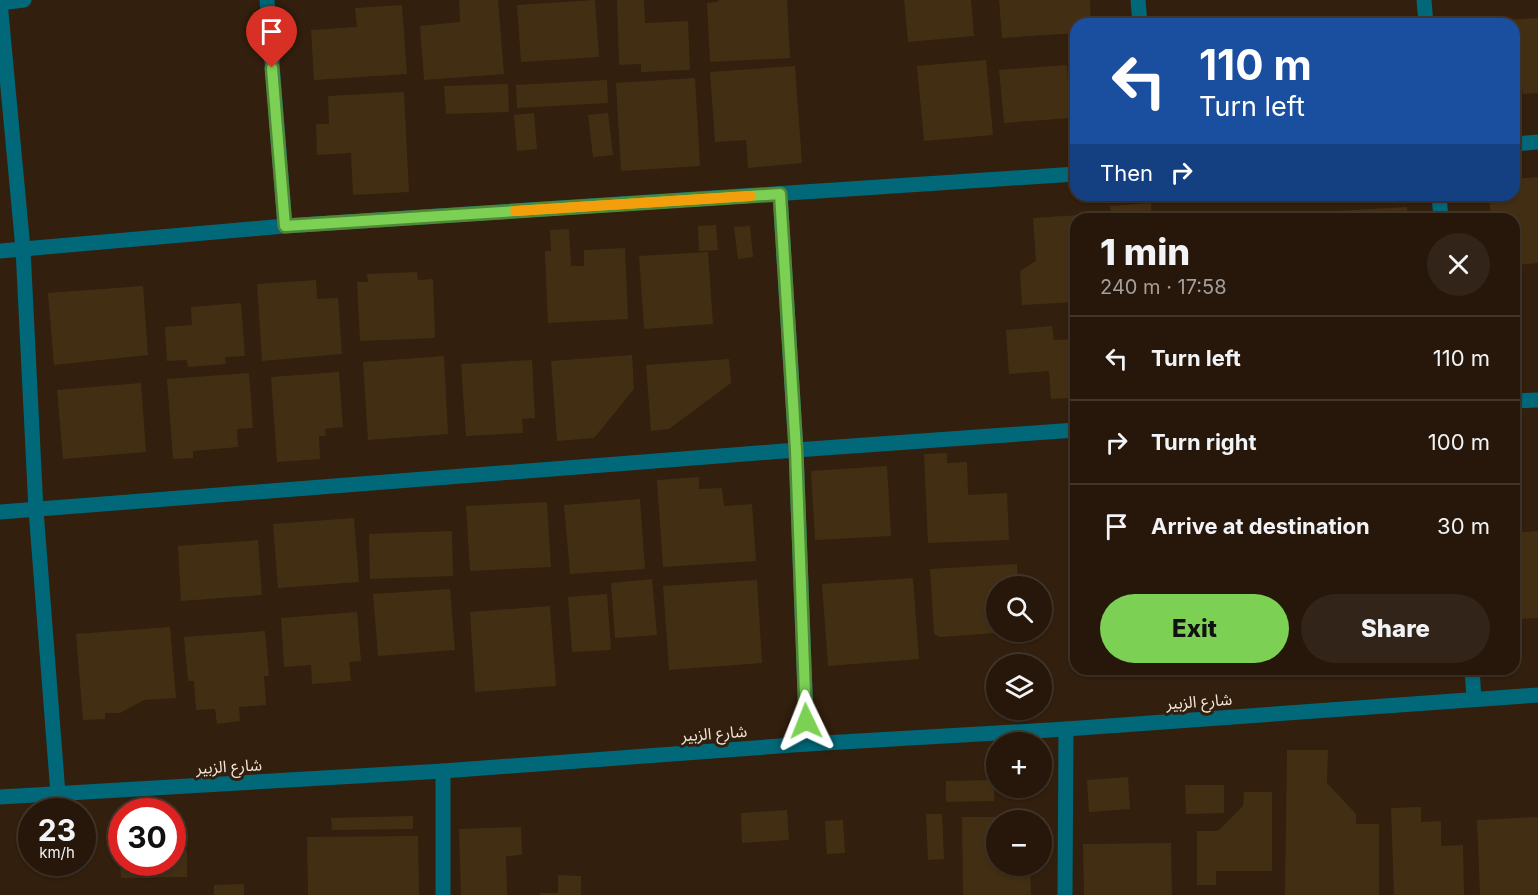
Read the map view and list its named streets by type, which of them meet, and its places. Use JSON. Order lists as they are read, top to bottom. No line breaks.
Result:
{"streets":{"street":["شارع الزبير"]},"page":{"turn":["110 m","Turn left"],"then":"Then","heading":["1 min","240 m · 17:58"],"list":[{"name":"Turn left","value":"110 m"},{"name":"Turn right","value":"100 m"},{"name":"Arrive at destination","value":"30 m"}],"map_buttons":["+","−"],"buttons":["Exit","Share"],"speed":"23 km/h","limit":"30"}}
